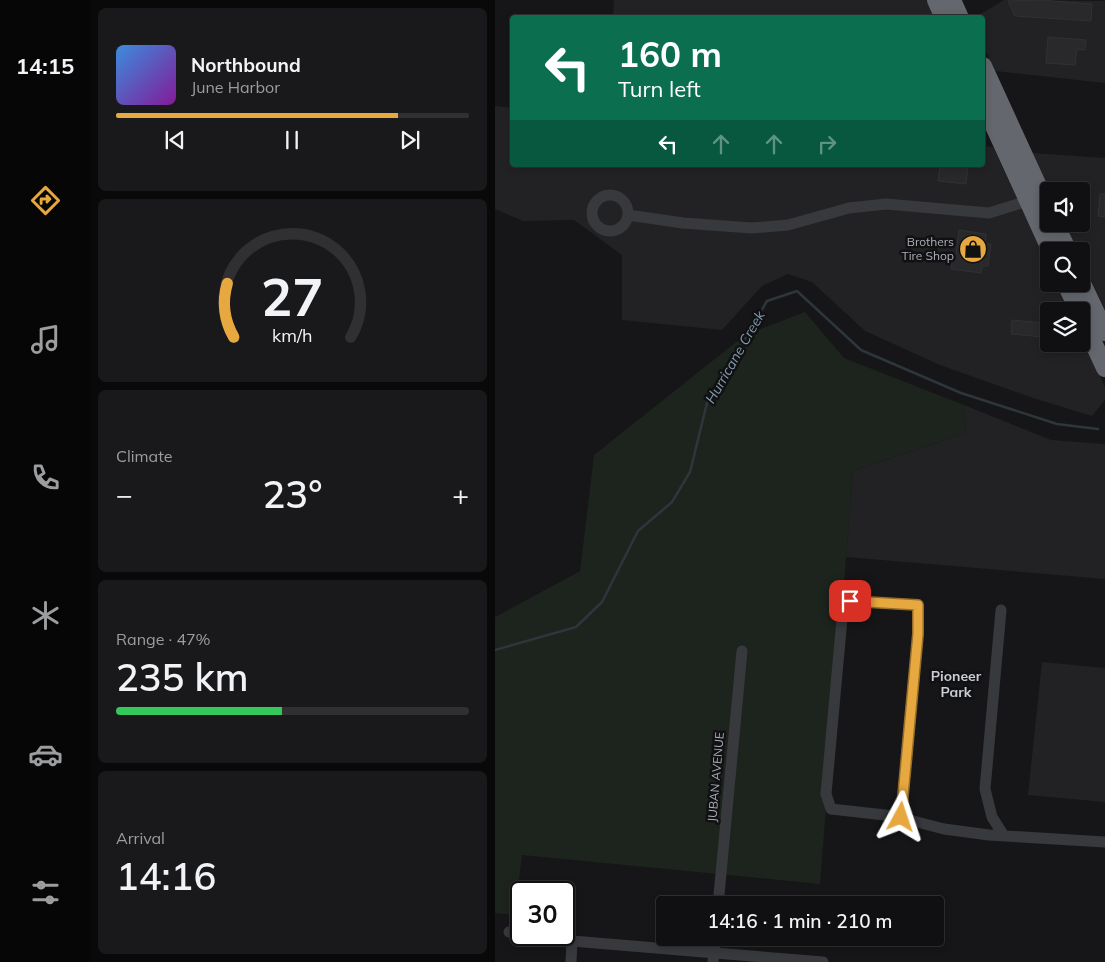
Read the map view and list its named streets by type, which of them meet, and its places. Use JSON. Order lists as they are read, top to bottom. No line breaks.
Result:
{"streets":{"street":["JUBAN AVENUE"]},"districts":["Pioneer Park"],"water":["Hurricane Creek"],"places":{"shop":["Brothers Tire Shop"]},"page":{"tabs":"14:15","turn":["160 m","Turn left"],"song":["Northbound","June Harbor"],"tile":["Climate",["Range · 47%","235 km"],["Arrival","14:16"]],"heat":["−","23°","+"],"limit":"30","trip":"14:16 · 1 min · 210 m","gauge":["27","km/h"]}}
